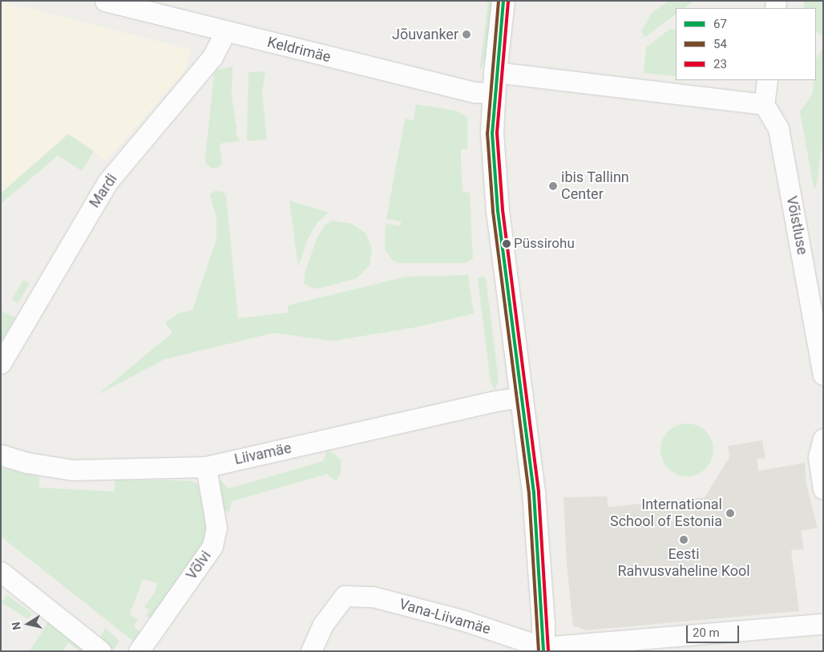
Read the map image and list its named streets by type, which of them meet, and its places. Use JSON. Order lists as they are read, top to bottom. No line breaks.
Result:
{"streets":{"street":["Keldrimäe","Mardi","Võistluse","Liivamäe","Võlvi","Vana-Liivamäe"]},"crossings":[["Keldrimäe","Mardi"],["Liivamäe","Võlvi"]],"places":["Jõuvanker","ibis Tallinn Center","Püssirohu","International School of Estonia","Eesti Rahvusvaheline Kool"],"lines":["transit line 67","transit line 54","transit line 23"],"legend":["67","54","23"],"scale_bar":"20 m","north":"left"}
